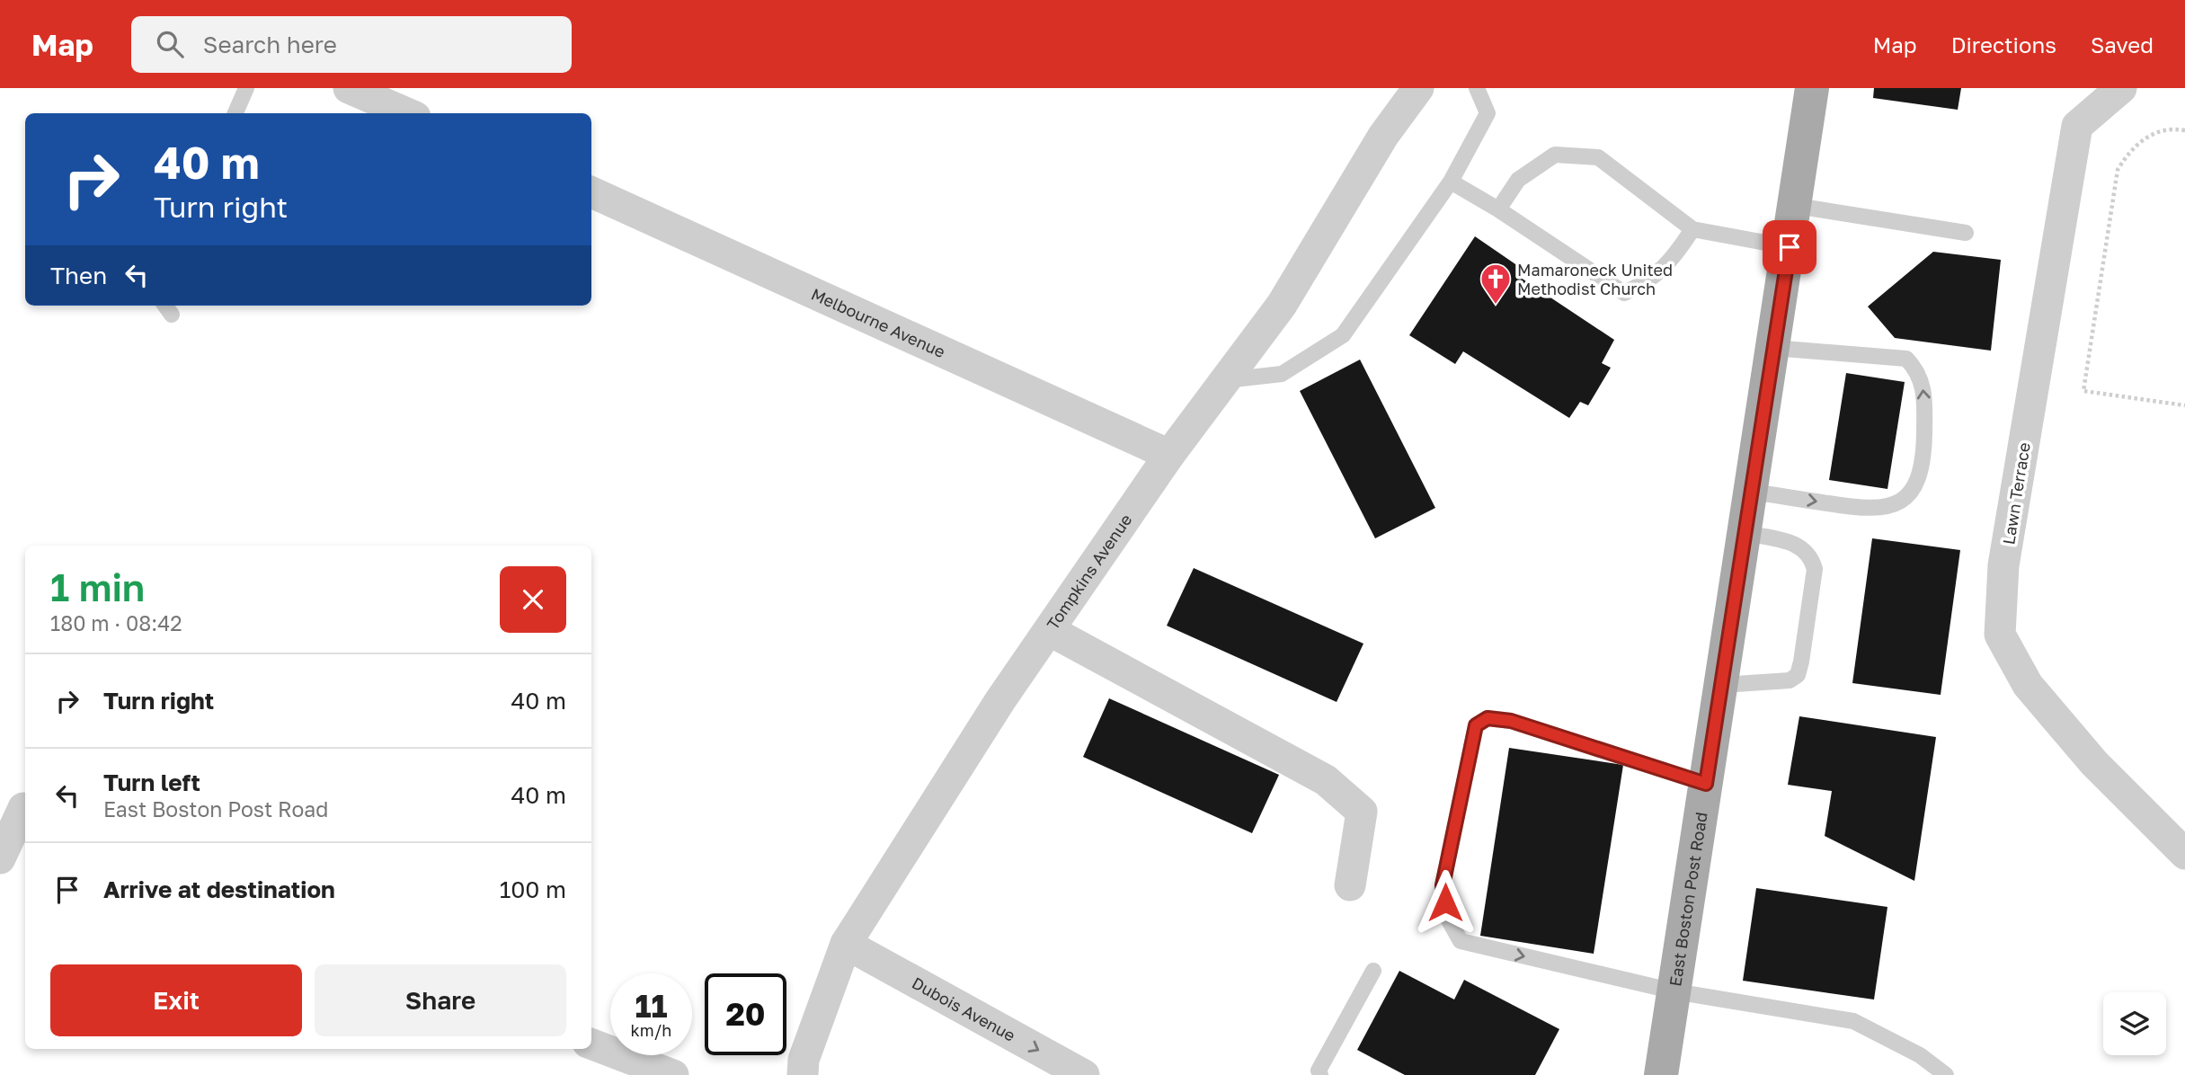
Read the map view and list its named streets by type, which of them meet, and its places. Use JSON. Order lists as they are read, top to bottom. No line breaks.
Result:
{"streets":{"main road":["East Boston Post Road"],"street":["Melbourne Avenue","Lawn Terrace","Tompkins Avenue","Dubois Avenue"]},"crossings":[["Melbourne Avenue","Tompkins Avenue"],["Tompkins Avenue","Dubois Avenue"]],"one_way":["Dubois Avenue"],"places":{"church":["Mamaroneck United Methodist Church"]},"page":{"header":"Map","search":"Search here","nav":["Map","Directions","Saved"],"turn":["40 m","Turn right"],"then":"Then","heading":["1 min","180 m · 08:42"],"list":[{"name":"Turn right","value":"40 m"},{"name":"Turn left","note":"East Boston Post Road","value":"40 m"},{"name":"Arrive at destination","value":"100 m"}],"buttons":["Exit","Share"],"speed":"11 km/h","limit":"20"}}
